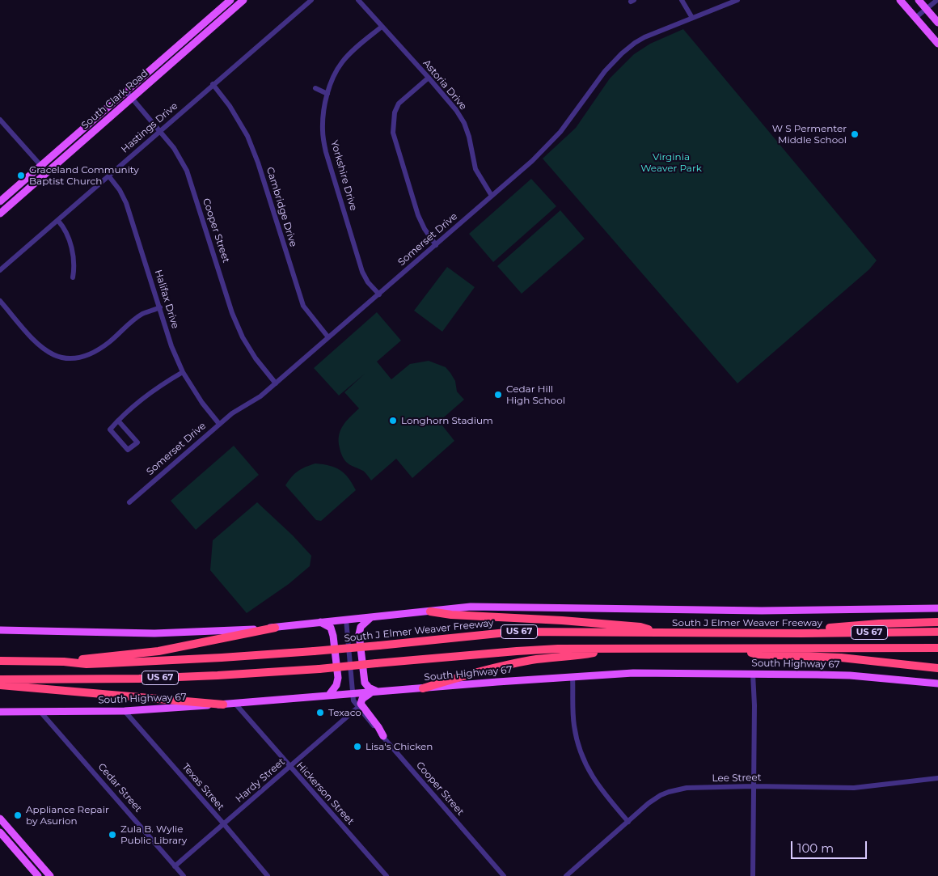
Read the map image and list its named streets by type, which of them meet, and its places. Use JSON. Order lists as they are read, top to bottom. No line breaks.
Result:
{"streets":{"highway":["South J Elmer Weaver Freeway","US 67"],"main road":["South Clark Road","South Highway 67"],"street":["Astoria Drive","Hastings Drive","Yorkshire Drive","Cambridge Drive","Cooper Street","Somerset Drive","Halifax Drive","Lee Street","Hardy Street","Texas Street","Cedar Street","Hickerson Street"]},"crossings":[["Astoria Drive","Yorkshire Drive"],["Astoria Drive","Somerset Drive"],["South Clark Road","Cooper Street"],["Hastings Drive","Cambridge Drive"],["Hastings Drive","Cooper Street"],["Hastings Drive","Halifax Drive"],["Yorkshire Drive","Somerset Drive"],["Cambridge Drive","Somerset Drive"],["Cooper Street","Somerset Drive"],["Cooper Street","South Highway 67"],["Cooper Street","Hardy Street"],["Somerset Drive","Halifax Drive"],["South Highway 67","Texas Street"],["South Highway 67","Cedar Street"],["South Highway 67","Hickerson Street"],["Hardy Street","Texas Street"],["Hardy Street","Cedar Street"],["Hardy Street","Hickerson Street"]],"parks":["Virginia Weaver Park"],"places":["W S Permenter Middle School","Graceland Community Baptist Church","Cedar Hill High School","Longhorn Stadium","Texaco","Lisa's Chicken","Appliance Repair by Asurion","Zula B. Wylie Public Library"],"scale_bar":"100 m"}
